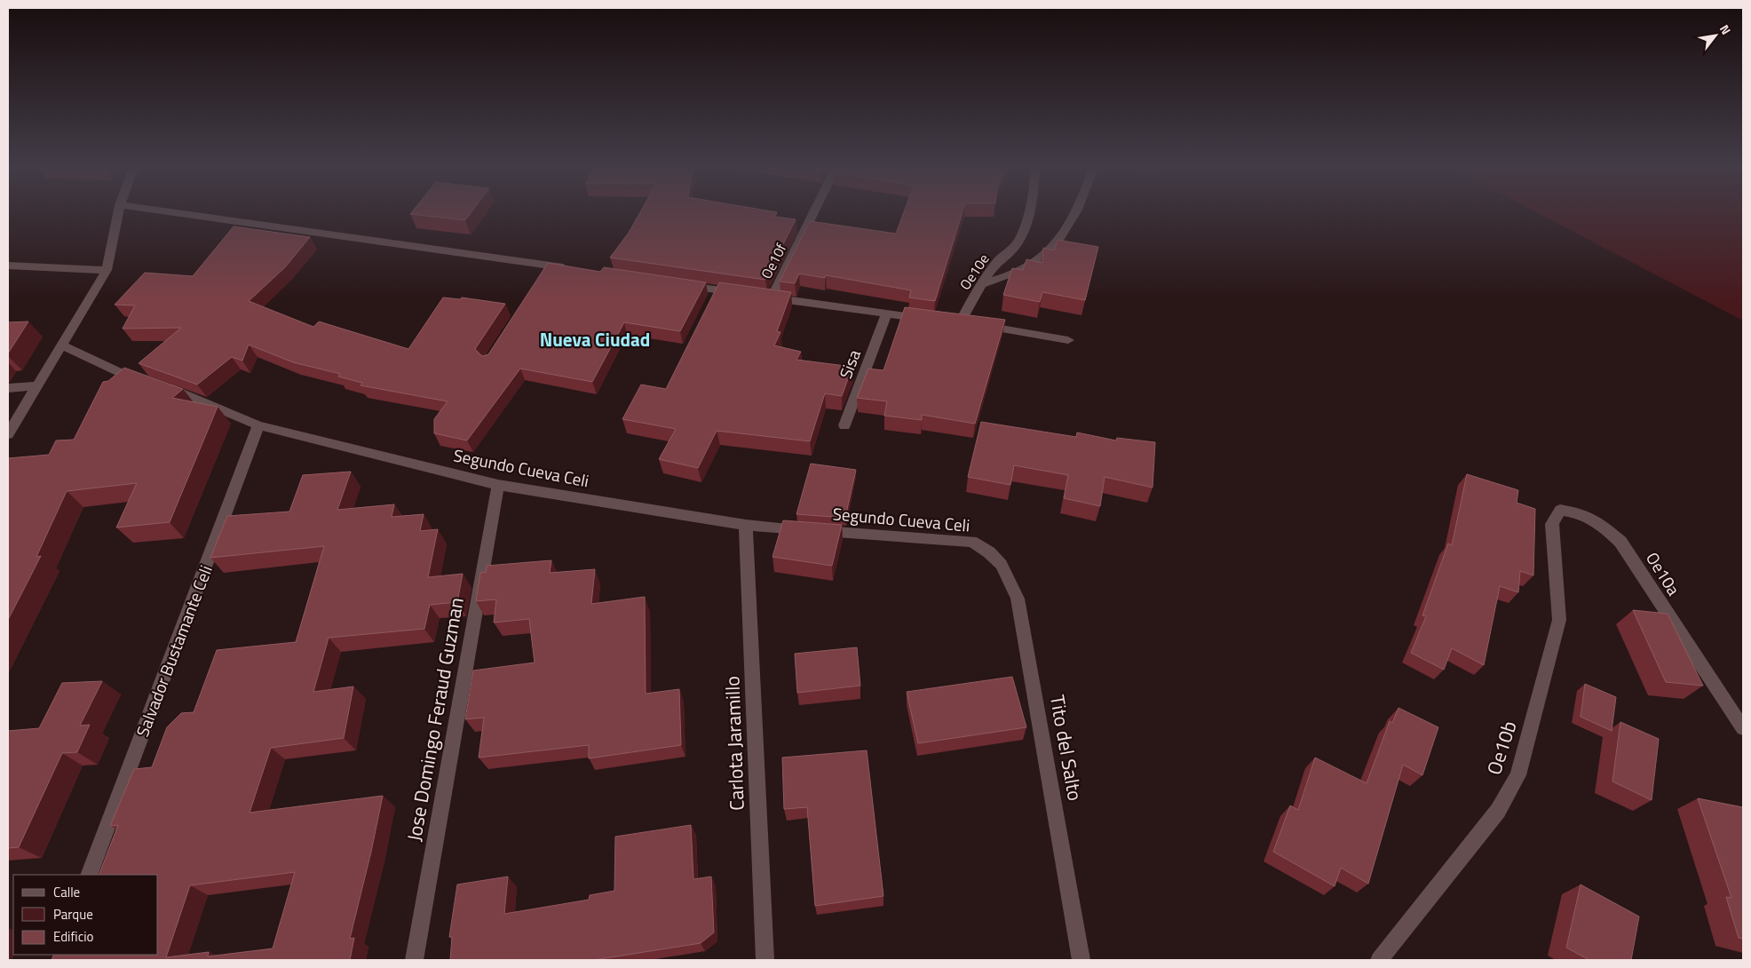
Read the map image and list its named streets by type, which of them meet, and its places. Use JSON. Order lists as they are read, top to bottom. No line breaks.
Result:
{"streets":{"street":["Oe10f","Oe10e","Sisa","Segundo Cueva Celi","Oe10a","Salvador Bustamante Celi","Jose Domingo Feraud Guzman","Carlota Jaramillo","Tito del Salto","Oe10b"]},"crossings":[["Oe10f","Sisa"],["Segundo Cueva Celi","Salvador Bustamante Celi"],["Segundo Cueva Celi","Jose Domingo Feraud Guzman"],["Segundo Cueva Celi","Carlota Jaramillo"],["Segundo Cueva Celi","Tito del Salto"],["Oe10a","Oe10b"]],"districts":["Nueva Ciudad"],"legend":["Calle","Parque","Edificio"],"north":"top right"}
